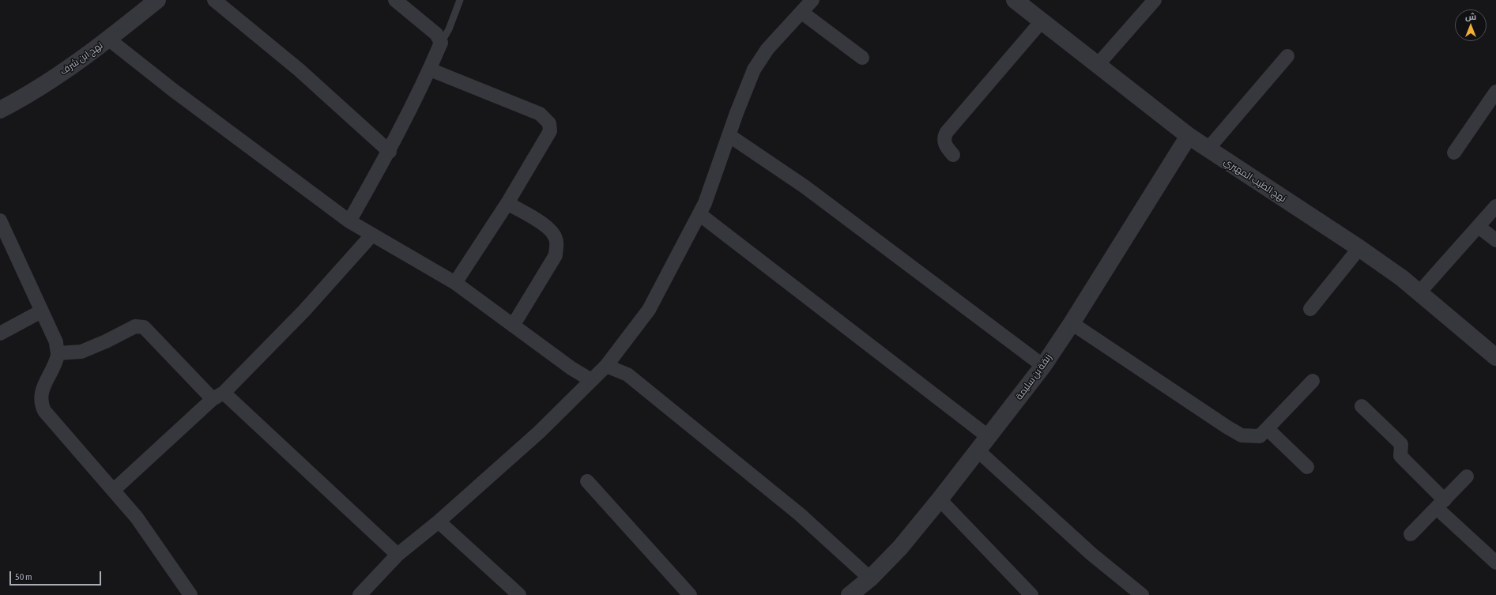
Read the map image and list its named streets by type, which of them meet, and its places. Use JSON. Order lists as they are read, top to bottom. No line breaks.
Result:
{"streets":{"street":["نهج ابن شرف","نهج الطيب المهيري","زنقة بن سليمة"]},"crossings":[["نهج الطيب المهيري","زنقة بن سليمة"]],"scale_bar":"50 m","north":"top"}
